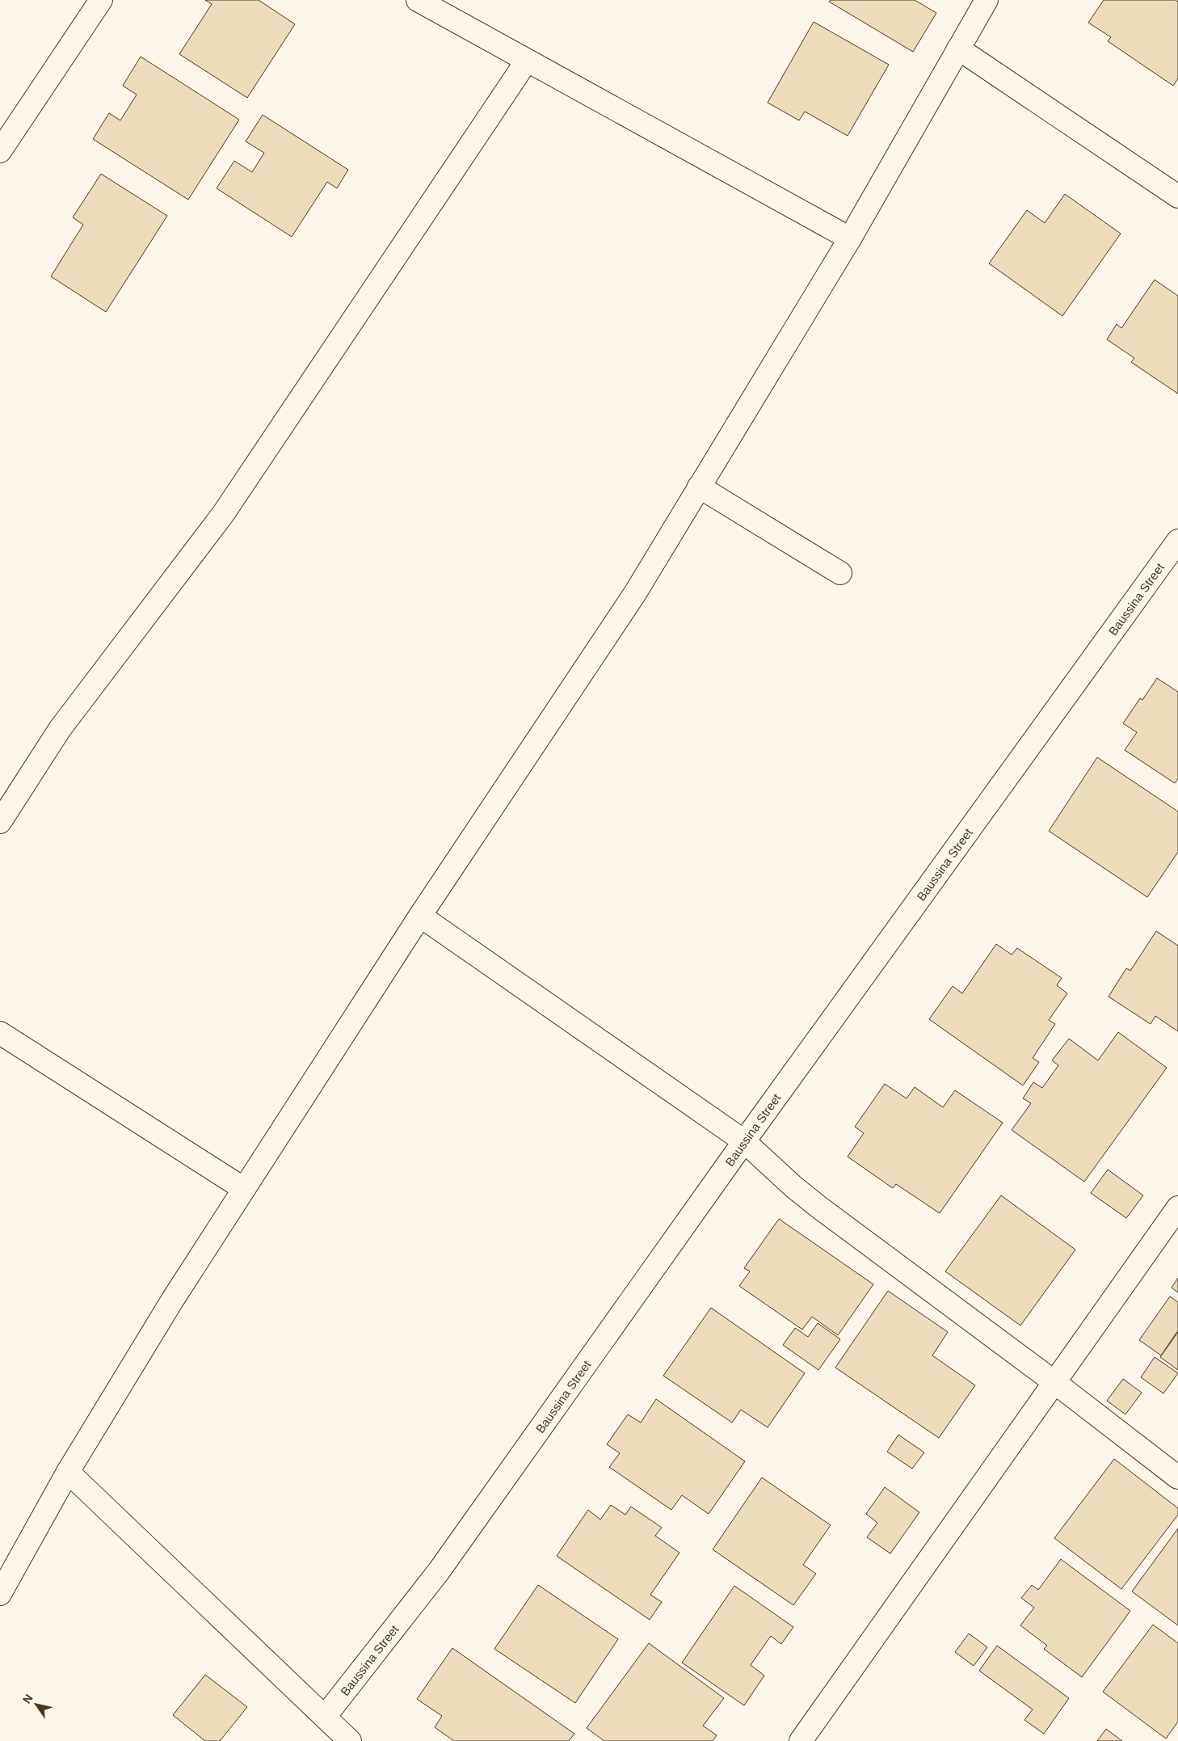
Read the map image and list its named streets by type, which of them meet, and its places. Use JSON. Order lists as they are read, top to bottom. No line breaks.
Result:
{"streets":{"street":["Baussina Street"]},"north":"top left"}
